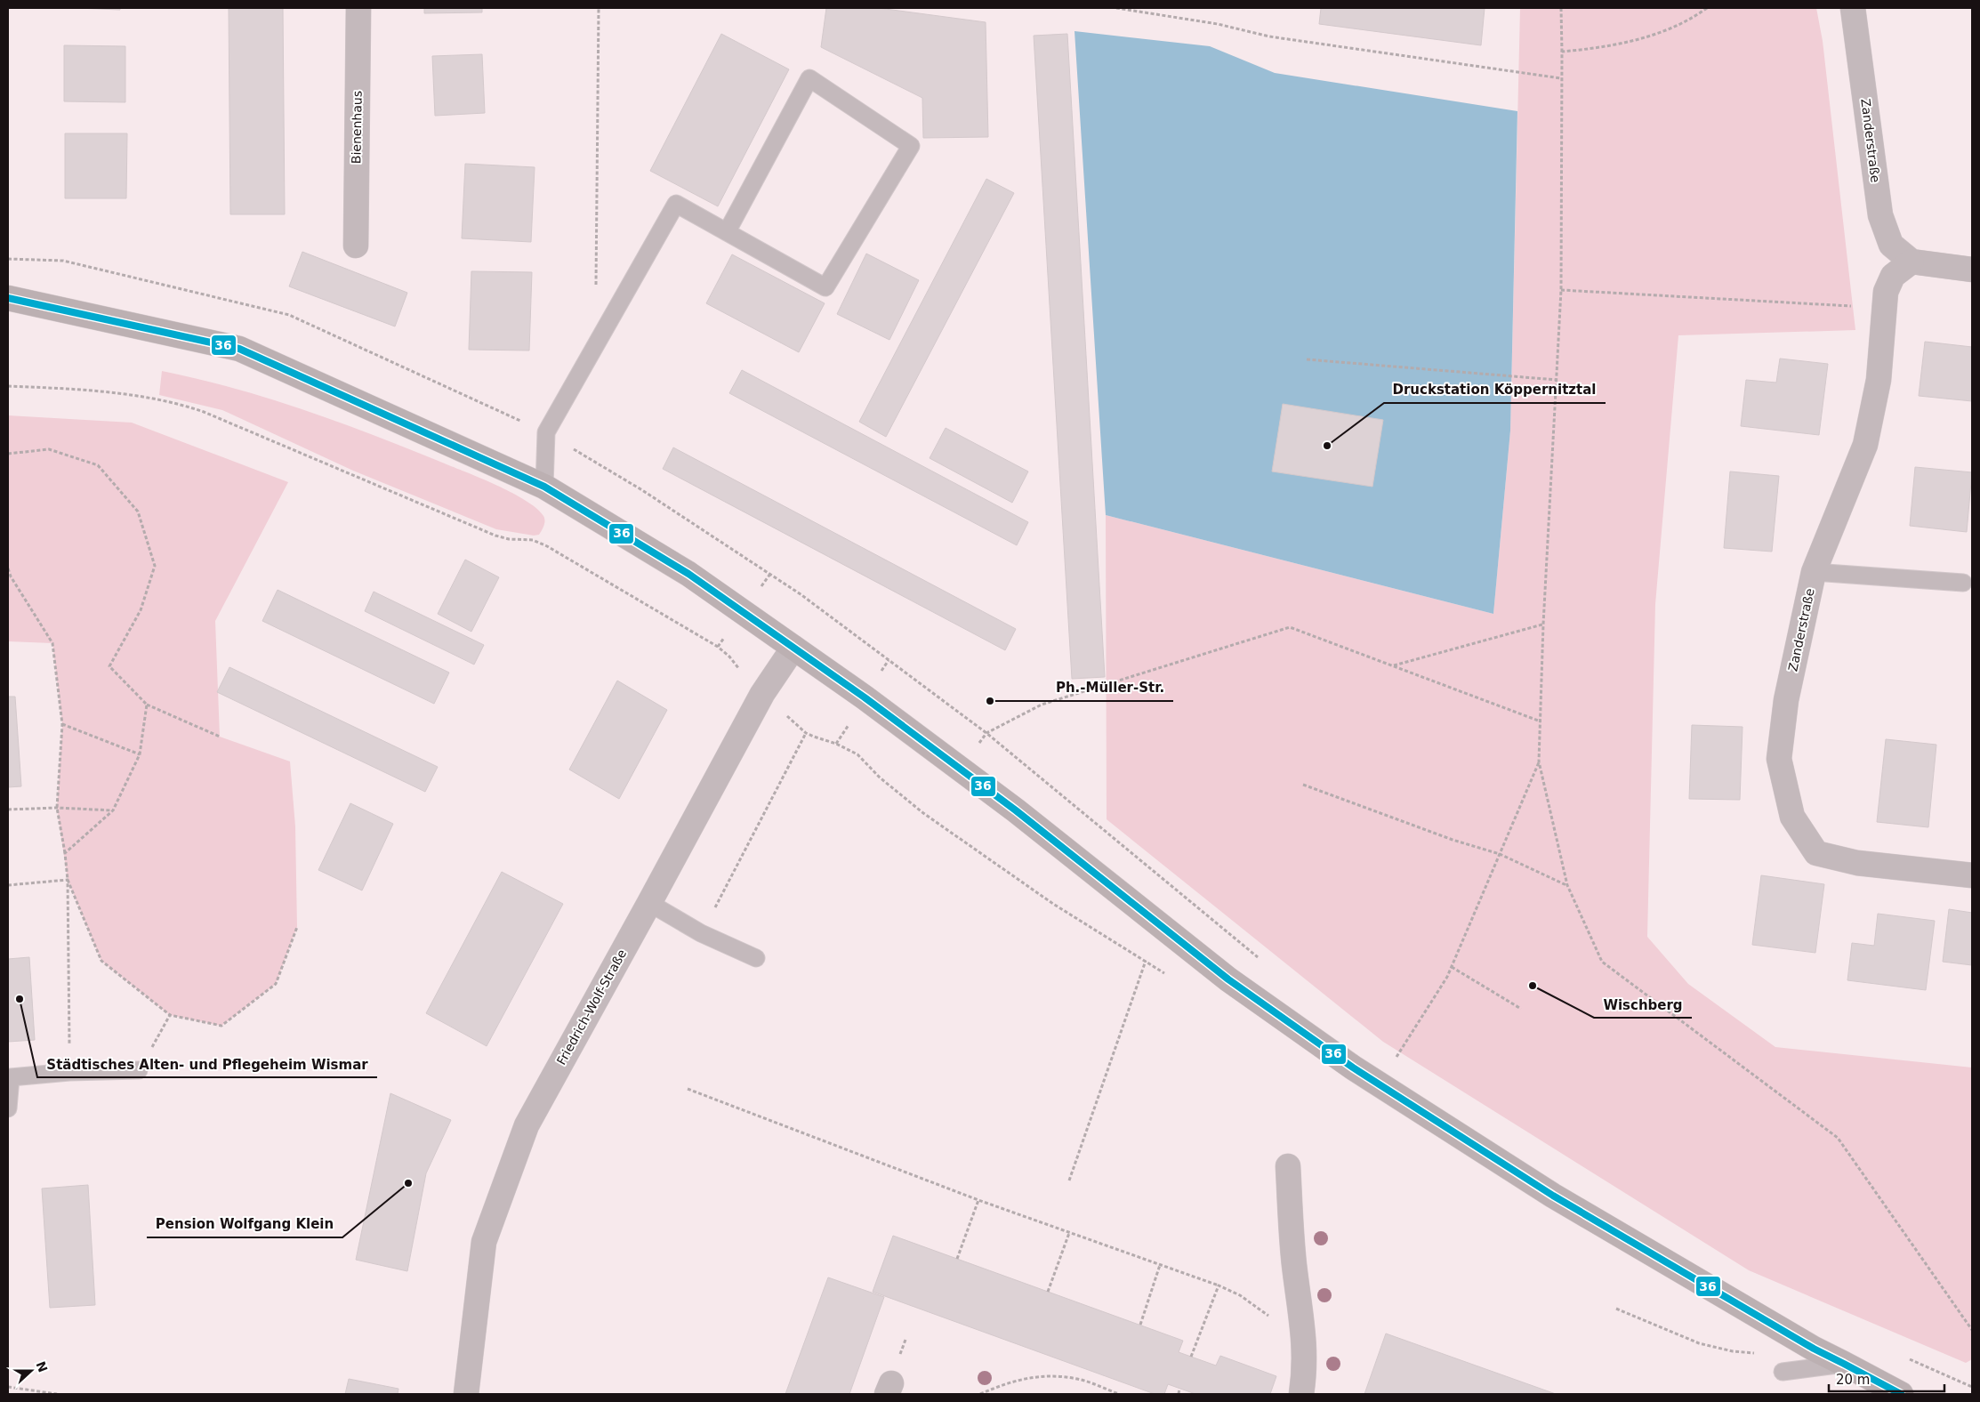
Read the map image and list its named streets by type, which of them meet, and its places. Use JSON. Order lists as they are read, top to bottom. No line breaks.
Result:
{"streets":{"street":["Bienenhaus","Zanderstraße","Friedrich-Wolf-Straße"]},"places":["Druckstation Köppernitztal","Ph.-Müller-Str.","Wischberg","Städtisches Alten- und Pflegeheim Wismar","Pension Wolfgang Klein"],"lines":["transit line 36"],"scale_bar":"20 m","north":"right"}
